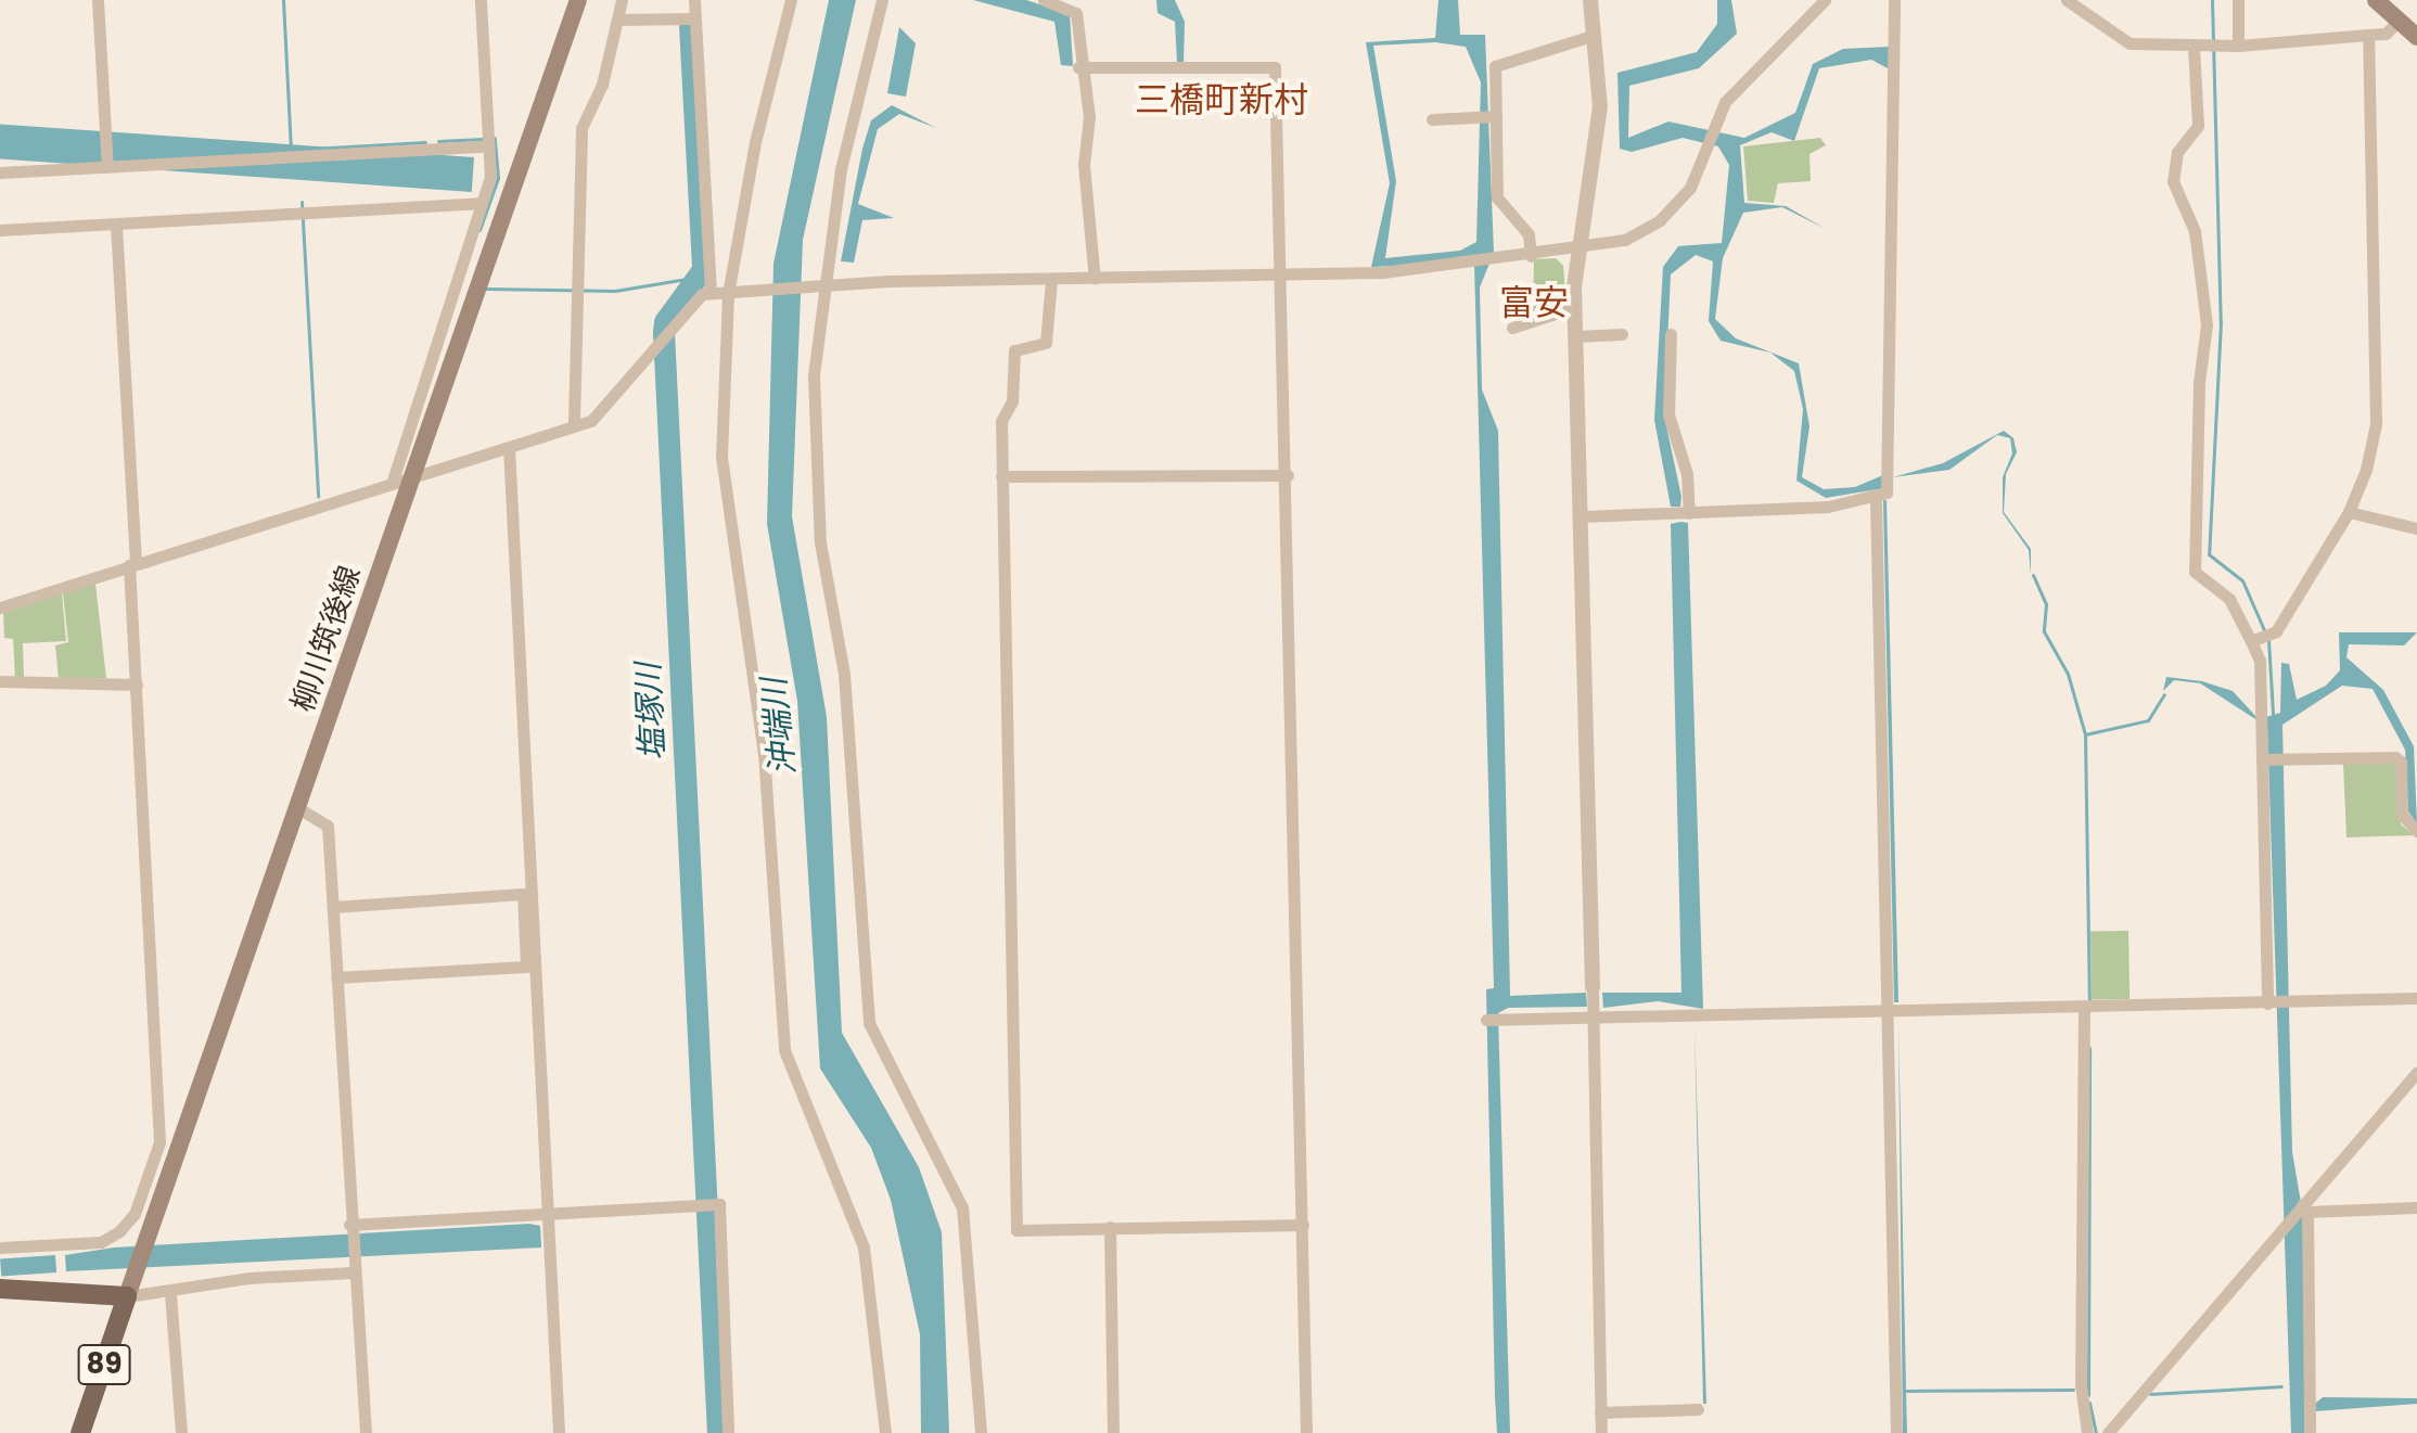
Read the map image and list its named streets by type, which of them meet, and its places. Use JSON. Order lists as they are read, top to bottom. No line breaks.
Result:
{"streets":{"main road":["柳川筑後線","89"]},"crossings":[["柳川筑後線","89"]],"districts":["三橋町新村","富安"],"water":["塩塚川","沖端川"]}
